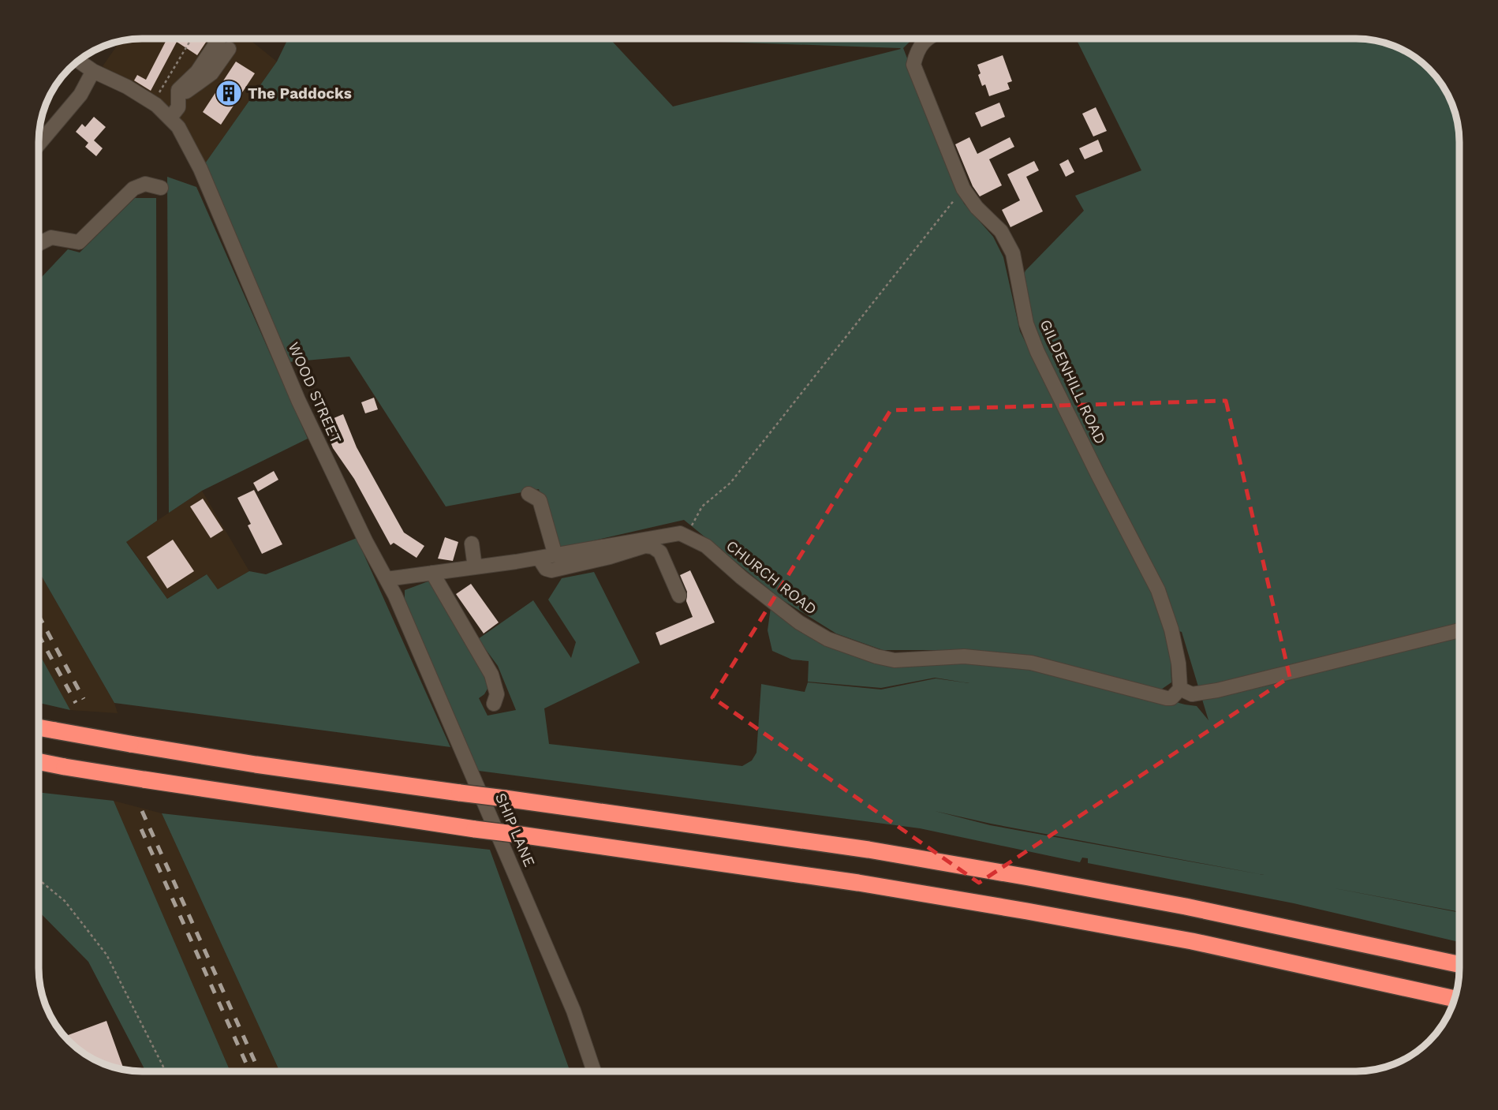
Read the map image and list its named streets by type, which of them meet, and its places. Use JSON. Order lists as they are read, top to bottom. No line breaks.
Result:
{"streets":{"street":["GILDENHILL ROAD","WOOD STREET","CHURCH ROAD","SHIP LANE"]},"crossings":[["GILDENHILL ROAD","CHURCH ROAD"],["WOOD STREET","SHIP LANE"]],"places":{"building":["The Paddocks"]}}
